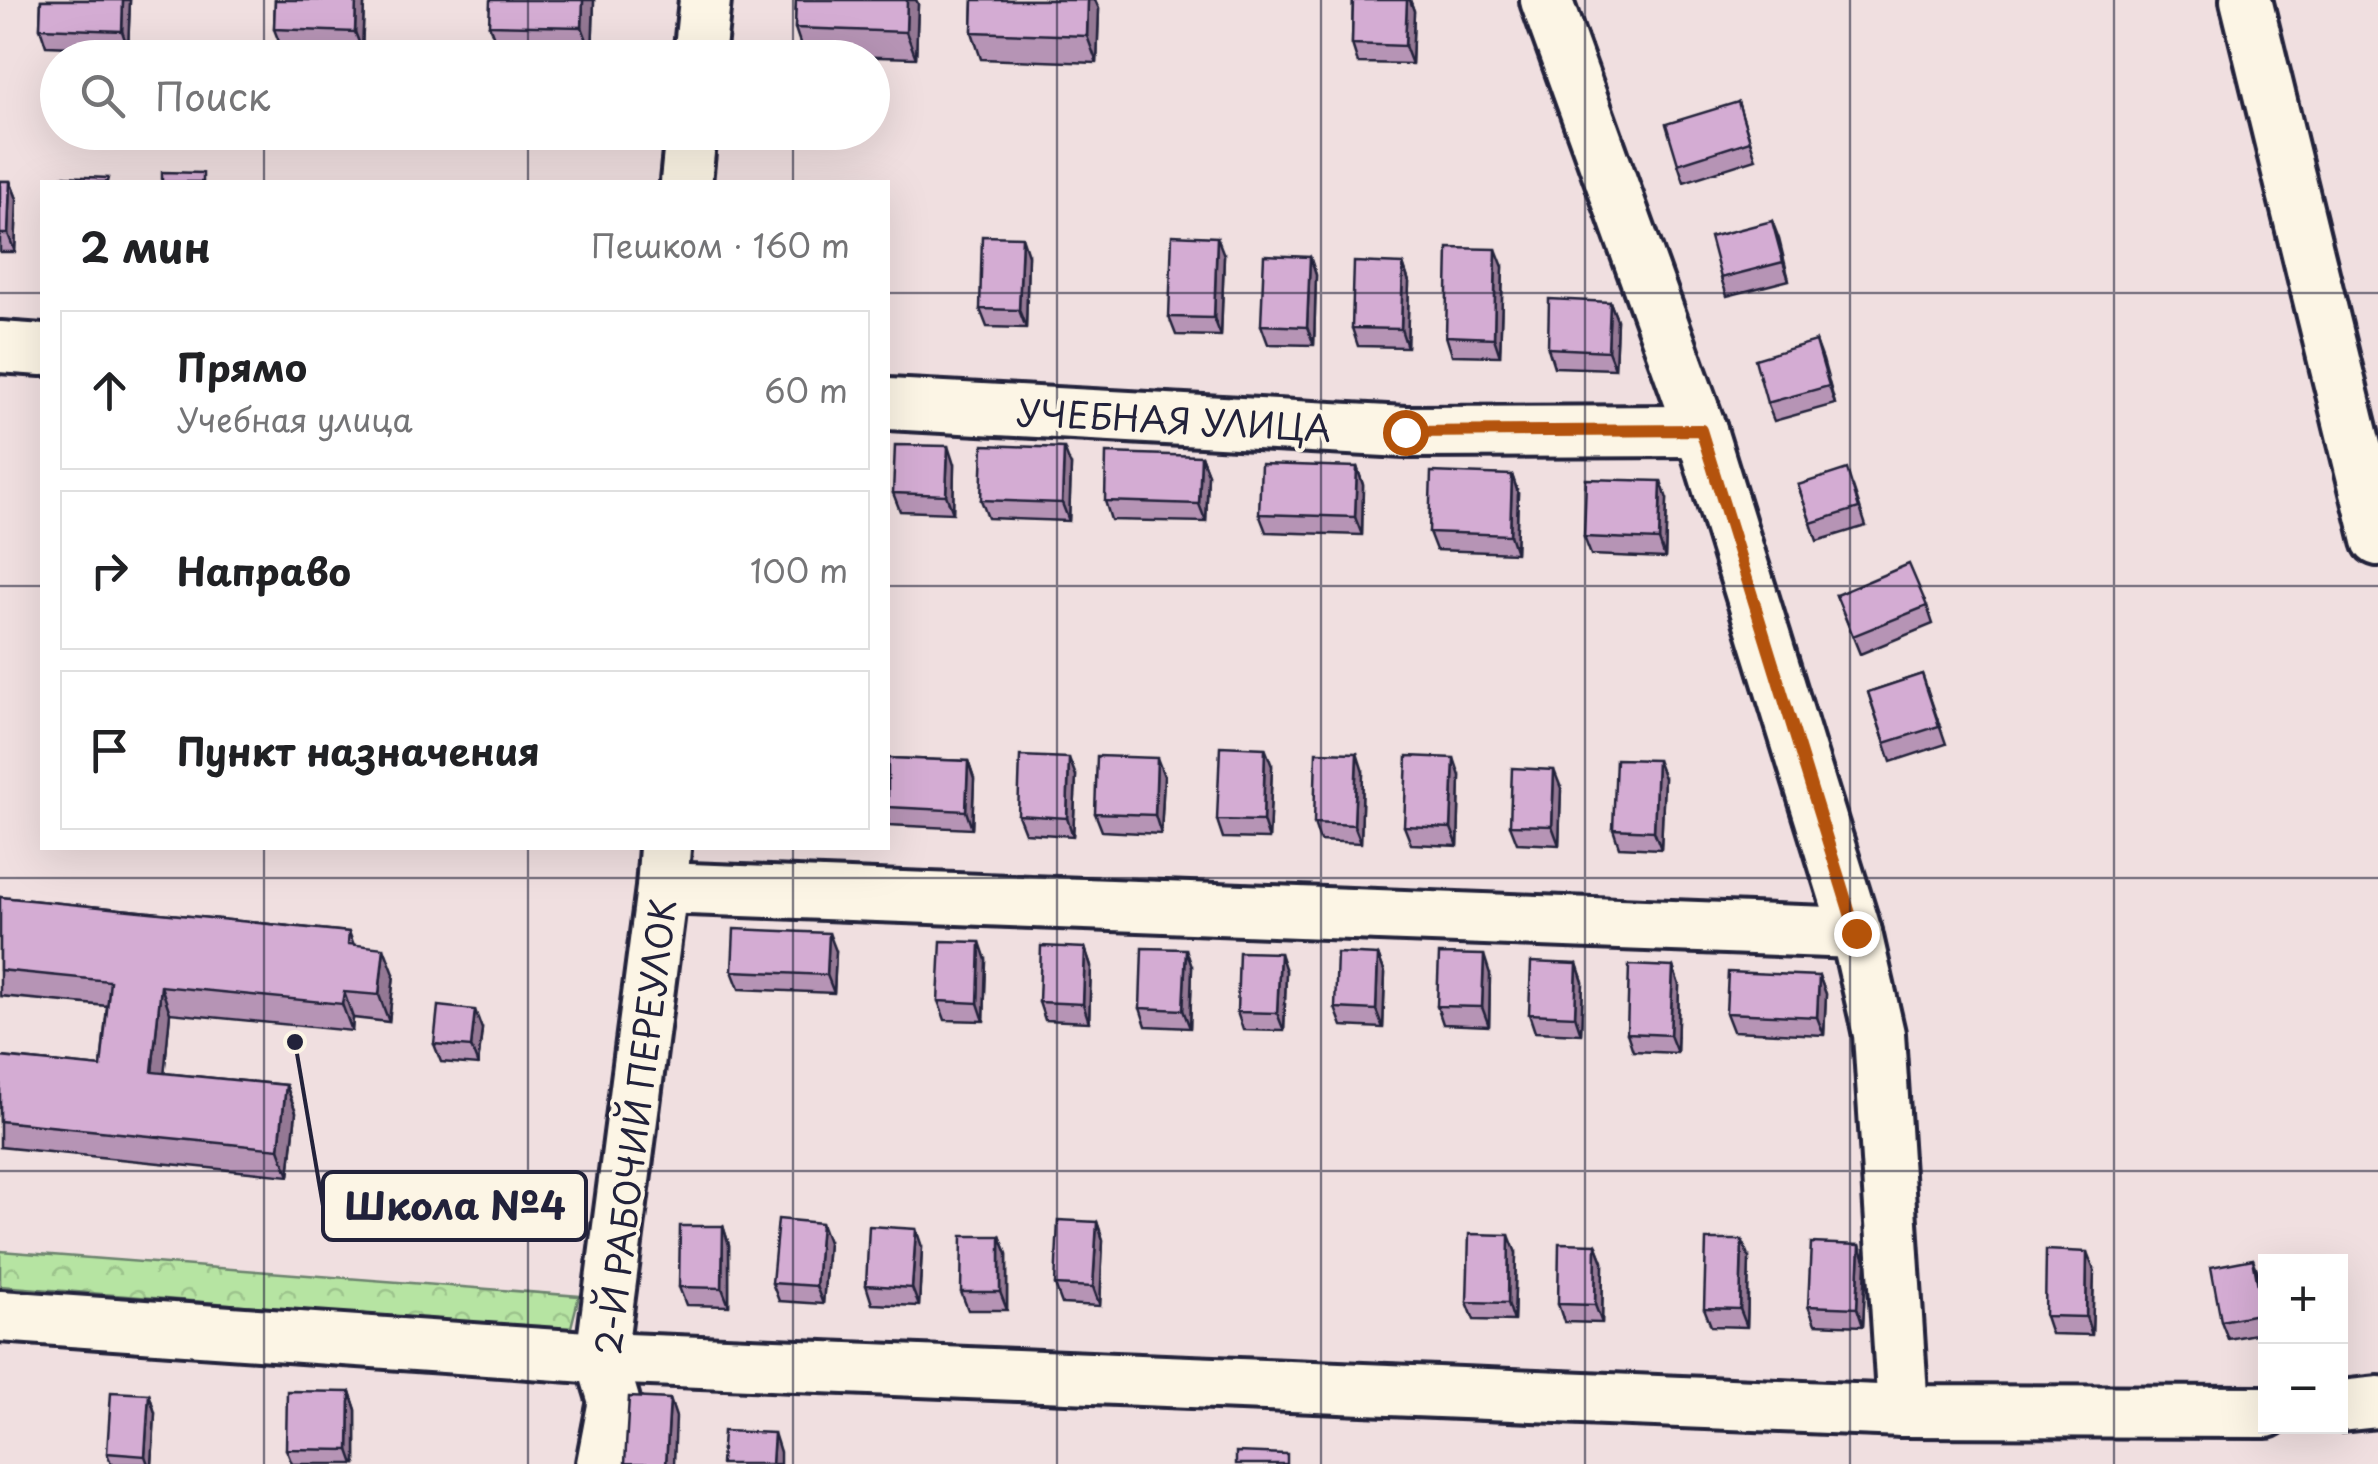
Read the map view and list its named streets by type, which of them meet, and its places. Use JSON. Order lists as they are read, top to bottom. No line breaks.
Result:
{"streets":{"street":["УЧЕБНАЯ УЛИЦА","2-Й РАБОЧИЙ ПЕРЕУЛОК"]},"places":["Школа №4"],"page":{"search":"Поиск","heading":["2 мин","Пешком · 160 m"],"list":[["Прямо","Учебная улица","60 m"],["Направо","100 m"],"Пункт назначения"],"map_buttons":["+","−"]}}
